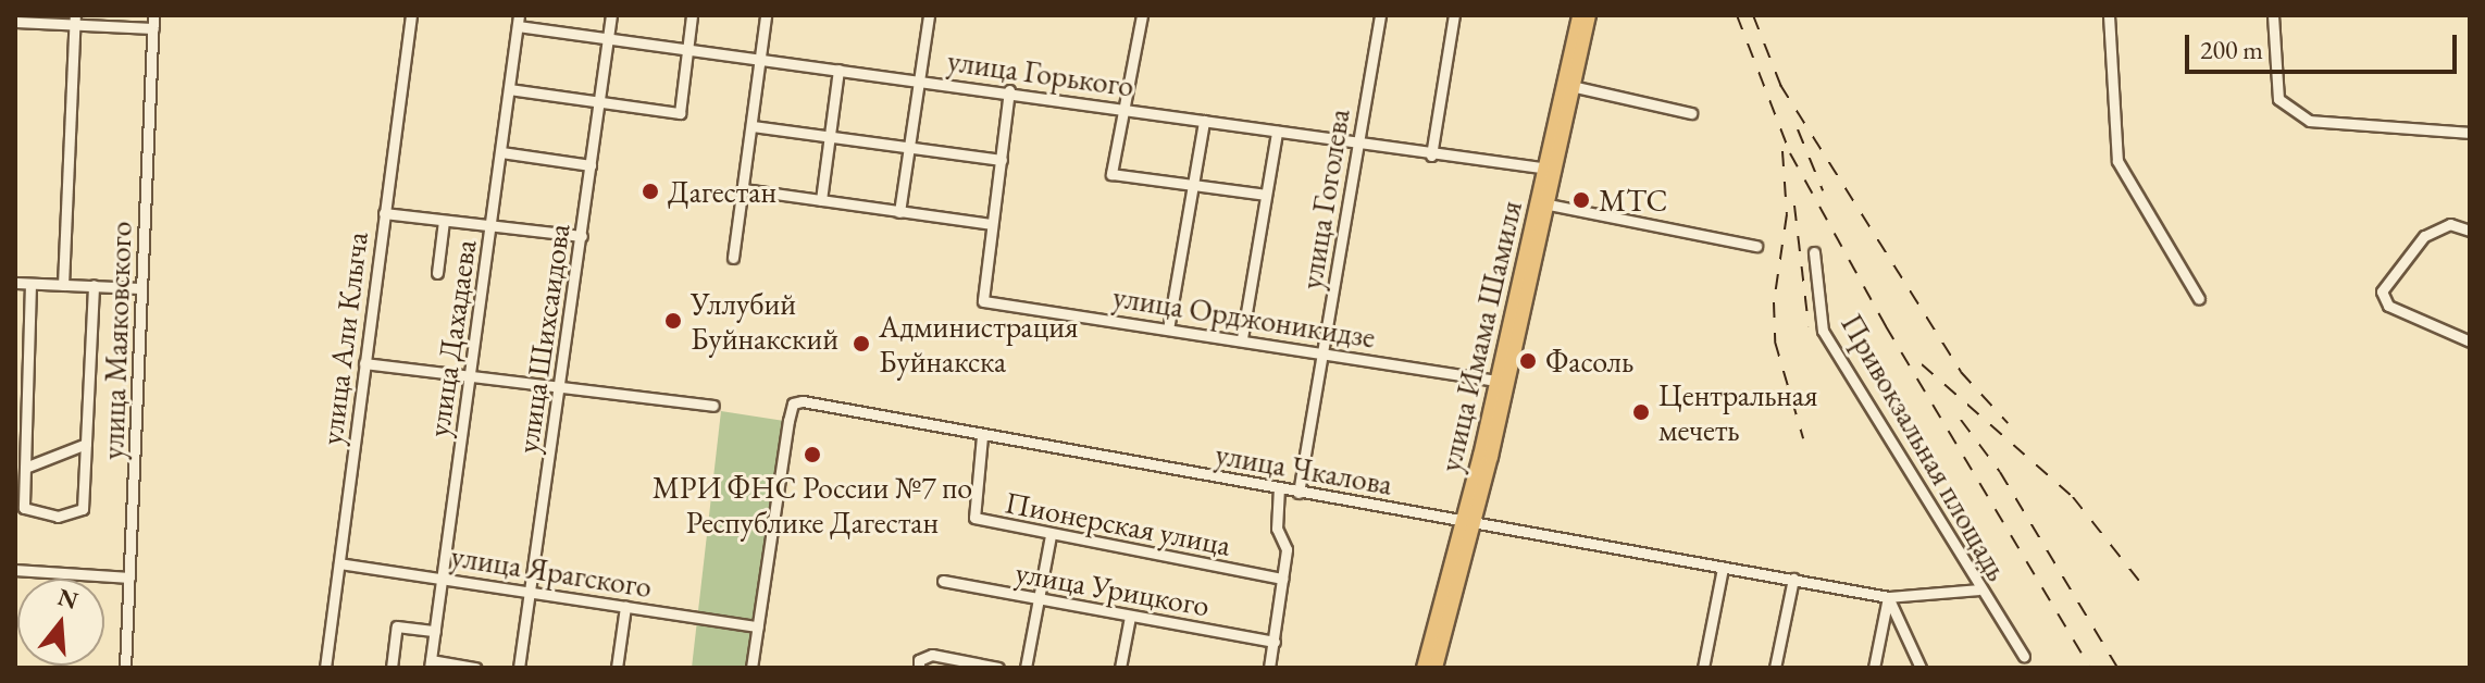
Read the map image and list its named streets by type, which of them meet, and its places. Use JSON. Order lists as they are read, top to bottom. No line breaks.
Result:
{"streets":{"main road":["улица Имама Шамиля"],"street":["улица Горького","улица Гоголева","улица Орджоникидзе","улица Али Клыча","улица Дахадаева","улица Шихсаидова","улица Маяковского","Привокзальная площадь","улица Чкалова","Пионерская улица","улица Ярагского","улица Урицкого"]},"crossings":[["улица Горького","улица Гоголева"],["улица Горького","улица Имама Шамиля"],["улица Горького","улица Дахадаева"],["улица Горького","улица Шихсаидова"],["улица Гоголева","улица Орджоникидзе"],["улица Гоголева","улица Чкалова"],["улица Орджоникидзе","улица Имама Шамиля"],["улица Имама Шамиля","улица Чкалова"],["улица Али Клыча","улица Ярагского"],["улица Дахадаева","улица Ярагского"],["улица Шихсаидова","улица Ярагского"],["Привокзальная площадь","улица Чкалова"],["улица Чкалова","Пионерская улица"],["улица Чкалова","улица Ярагского"]],"places":["Дагестан","МТС","Уллубий Буйнакский","Администрация Буйнакска","Фасоль","Центральная мечеть","МРИ ФНС России №7 по Республике Дагестан"],"scale_bar":"200 m","north":"top"}
